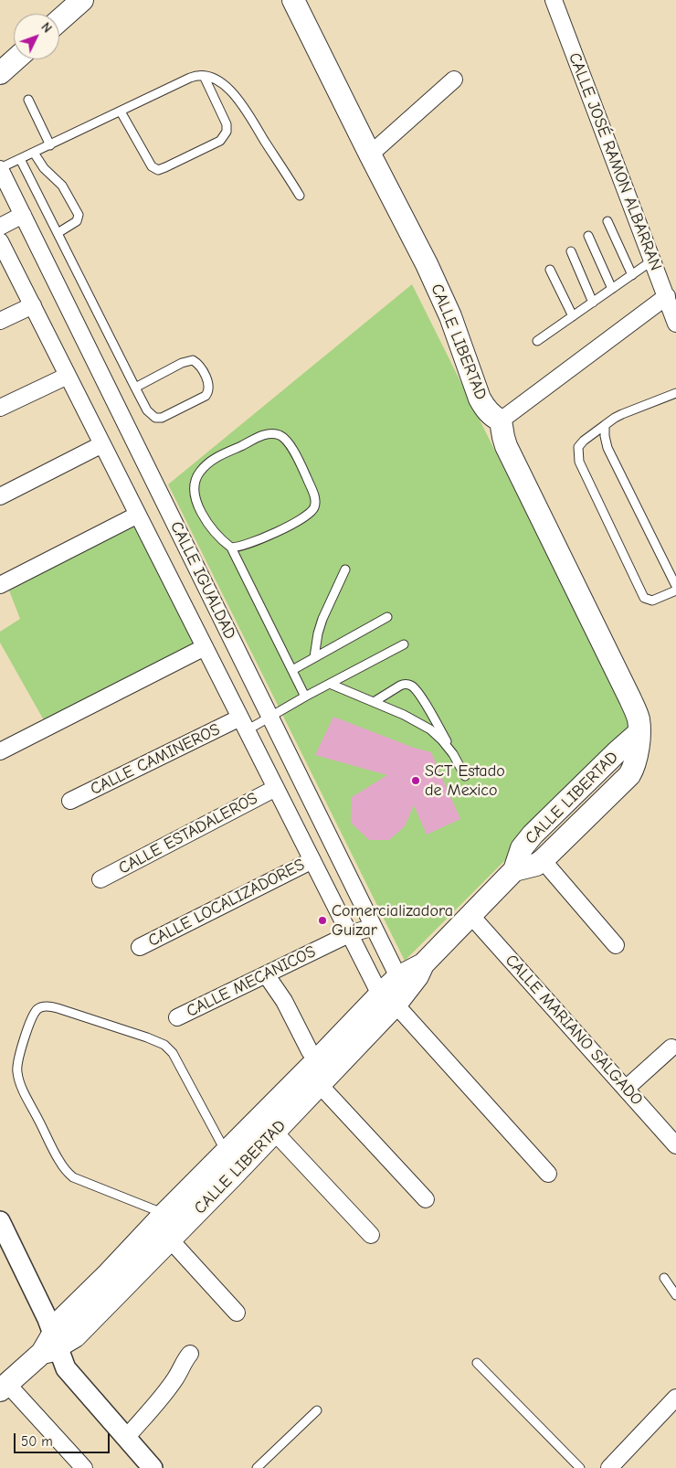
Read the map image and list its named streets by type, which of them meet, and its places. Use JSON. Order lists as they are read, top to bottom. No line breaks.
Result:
{"streets":{"main road":["CALLE LIBERTAD"],"street":["CALLE JOSÉ RAMON ALBARRAN","CALLE IGUALDAD","CALLE CAMINEROS","CALLE ESTADALEROS","CALLE LOCALIZADORES","CALLE MECANICOS","CALLE MARIANO SALGADO"]},"crossings":[["CALLE LIBERTAD","CALLE IGUALDAD"],["CALLE LIBERTAD","CALLE MARIANO SALGADO"],["CALLE IGUALDAD","CALLE CAMINEROS"],["CALLE IGUALDAD","CALLE ESTADALEROS"],["CALLE IGUALDAD","CALLE LOCALIZADORES"],["CALLE IGUALDAD","CALLE MECANICOS"]],"places":["SCT Estado de Mexico","Comercializadora Guizar"],"scale_bar":"50 m","north":"top right"}
